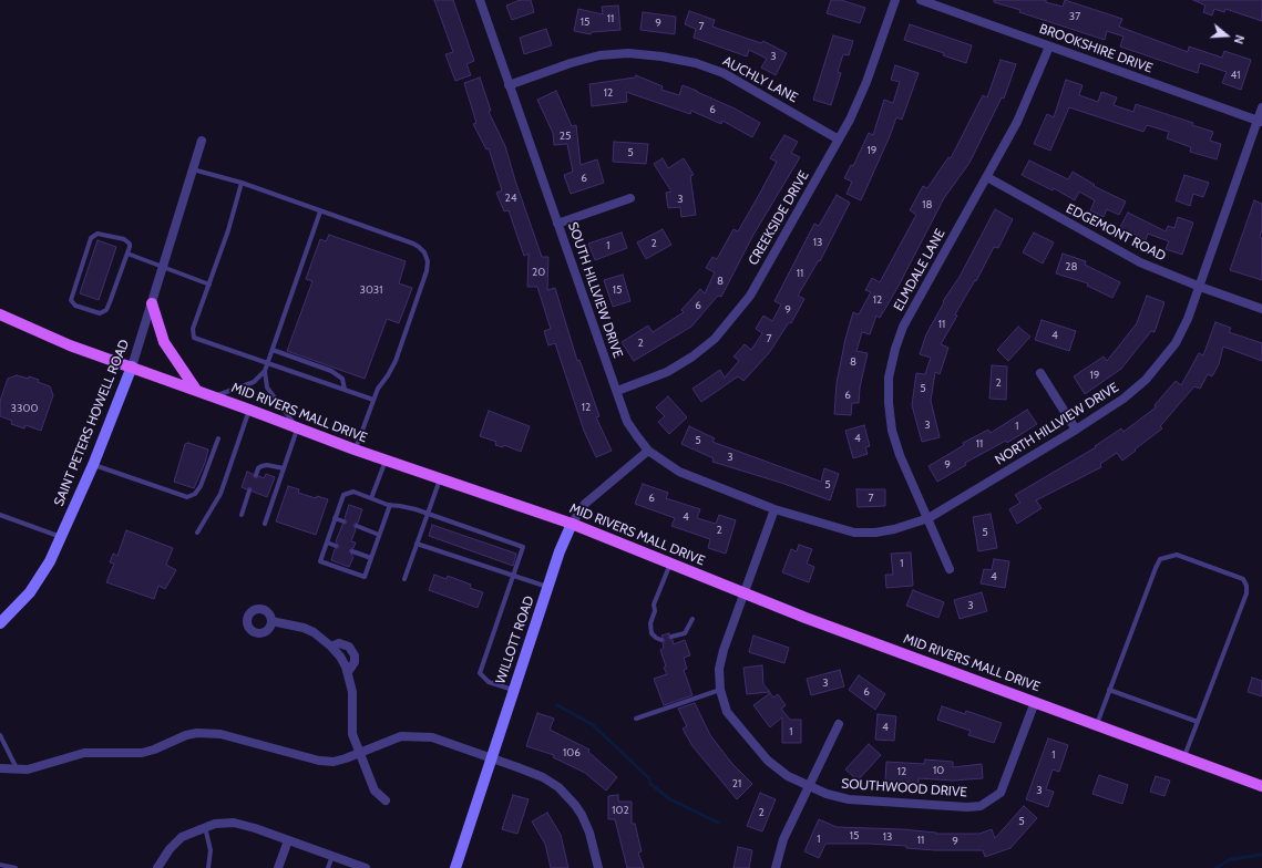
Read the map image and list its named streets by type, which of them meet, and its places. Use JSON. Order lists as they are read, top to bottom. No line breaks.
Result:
{"streets":{"main road":["MID RIVERS MALL DRIVE","SAINT PETERS HOWELL ROAD","WILLOTT ROAD"],"street":["BROOKSHIRE DRIVE","AUCHLY LANE","CREEKSIDE DRIVE","EDGEMONT ROAD","ELMDALE LANE","SOUTH HILLVIEW DRIVE","NORTH HILLVIEW DRIVE","SOUTHWOOD DRIVE"]},"crossings":[["BROOKSHIRE DRIVE","ELMDALE LANE"],["BROOKSHIRE DRIVE","NORTH HILLVIEW DRIVE"],["AUCHLY LANE","CREEKSIDE DRIVE"],["AUCHLY LANE","SOUTH HILLVIEW DRIVE"],["CREEKSIDE DRIVE","SOUTH HILLVIEW DRIVE"],["EDGEMONT ROAD","ELMDALE LANE"],["EDGEMONT ROAD","NORTH HILLVIEW DRIVE"],["ELMDALE LANE","NORTH HILLVIEW DRIVE"],["SOUTH HILLVIEW DRIVE","NORTH HILLVIEW DRIVE"],["SOUTH HILLVIEW DRIVE","WILLOTT ROAD"],["SOUTH HILLVIEW DRIVE","SOUTHWOOD DRIVE"],["MID RIVERS MALL DRIVE","SAINT PETERS HOWELL ROAD"],["MID RIVERS MALL DRIVE","WILLOTT ROAD"],["MID RIVERS MALL DRIVE","SOUTHWOOD DRIVE"],["NORTH HILLVIEW DRIVE","SOUTHWOOD DRIVE"]],"house_numbers":["37","11","15","9","7","3","41","12","6","25","19","5","6","24","3","18","13","2","1","28","20","11","8","3031","15","12","6","9","11","4","7","2","8","19","2","5","6","12","3300","3","1","4","5","11","3","9","5","6","7","4","2","5","1","4","3","3","6","4","1","106","1","10","12","21","3","102","2","5","15","13","1","11","9"],"north":"right"}
